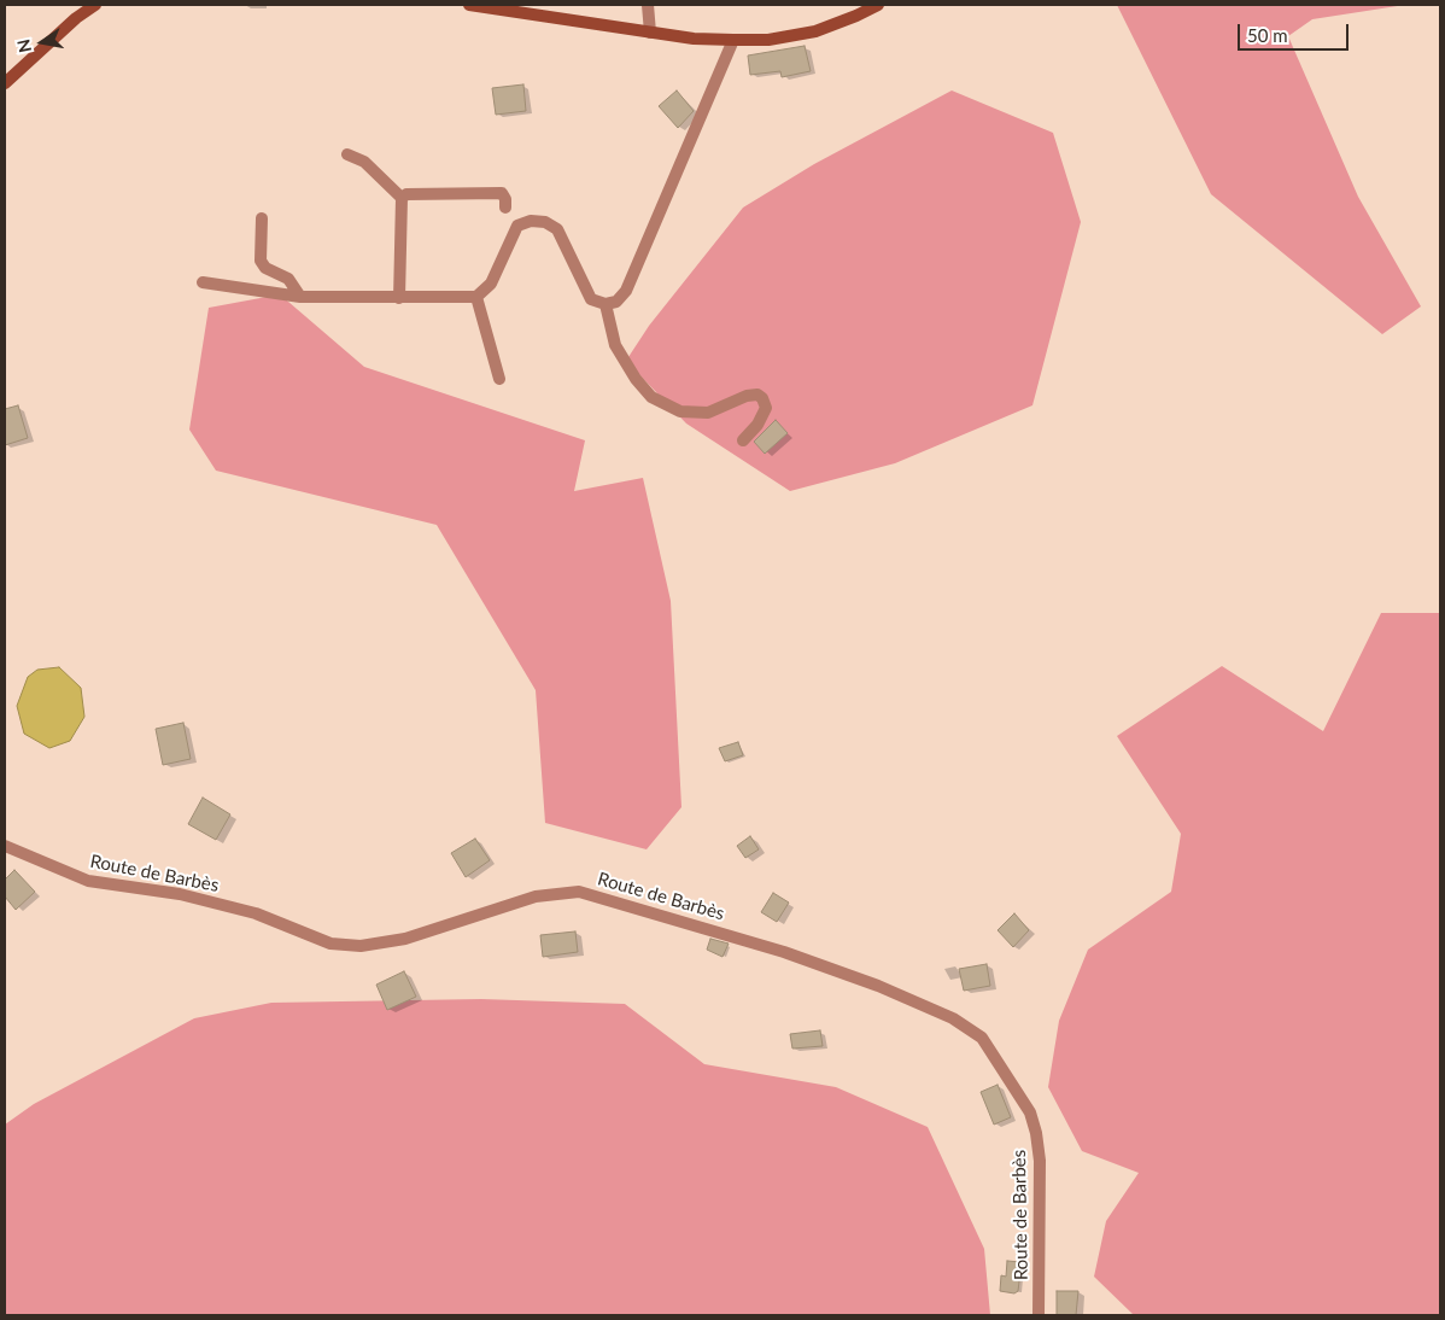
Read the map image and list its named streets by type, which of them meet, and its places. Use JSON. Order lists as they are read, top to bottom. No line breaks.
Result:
{"streets":{"street":["Route de Barbès"]},"scale_bar":"50 m","north":"left"}
